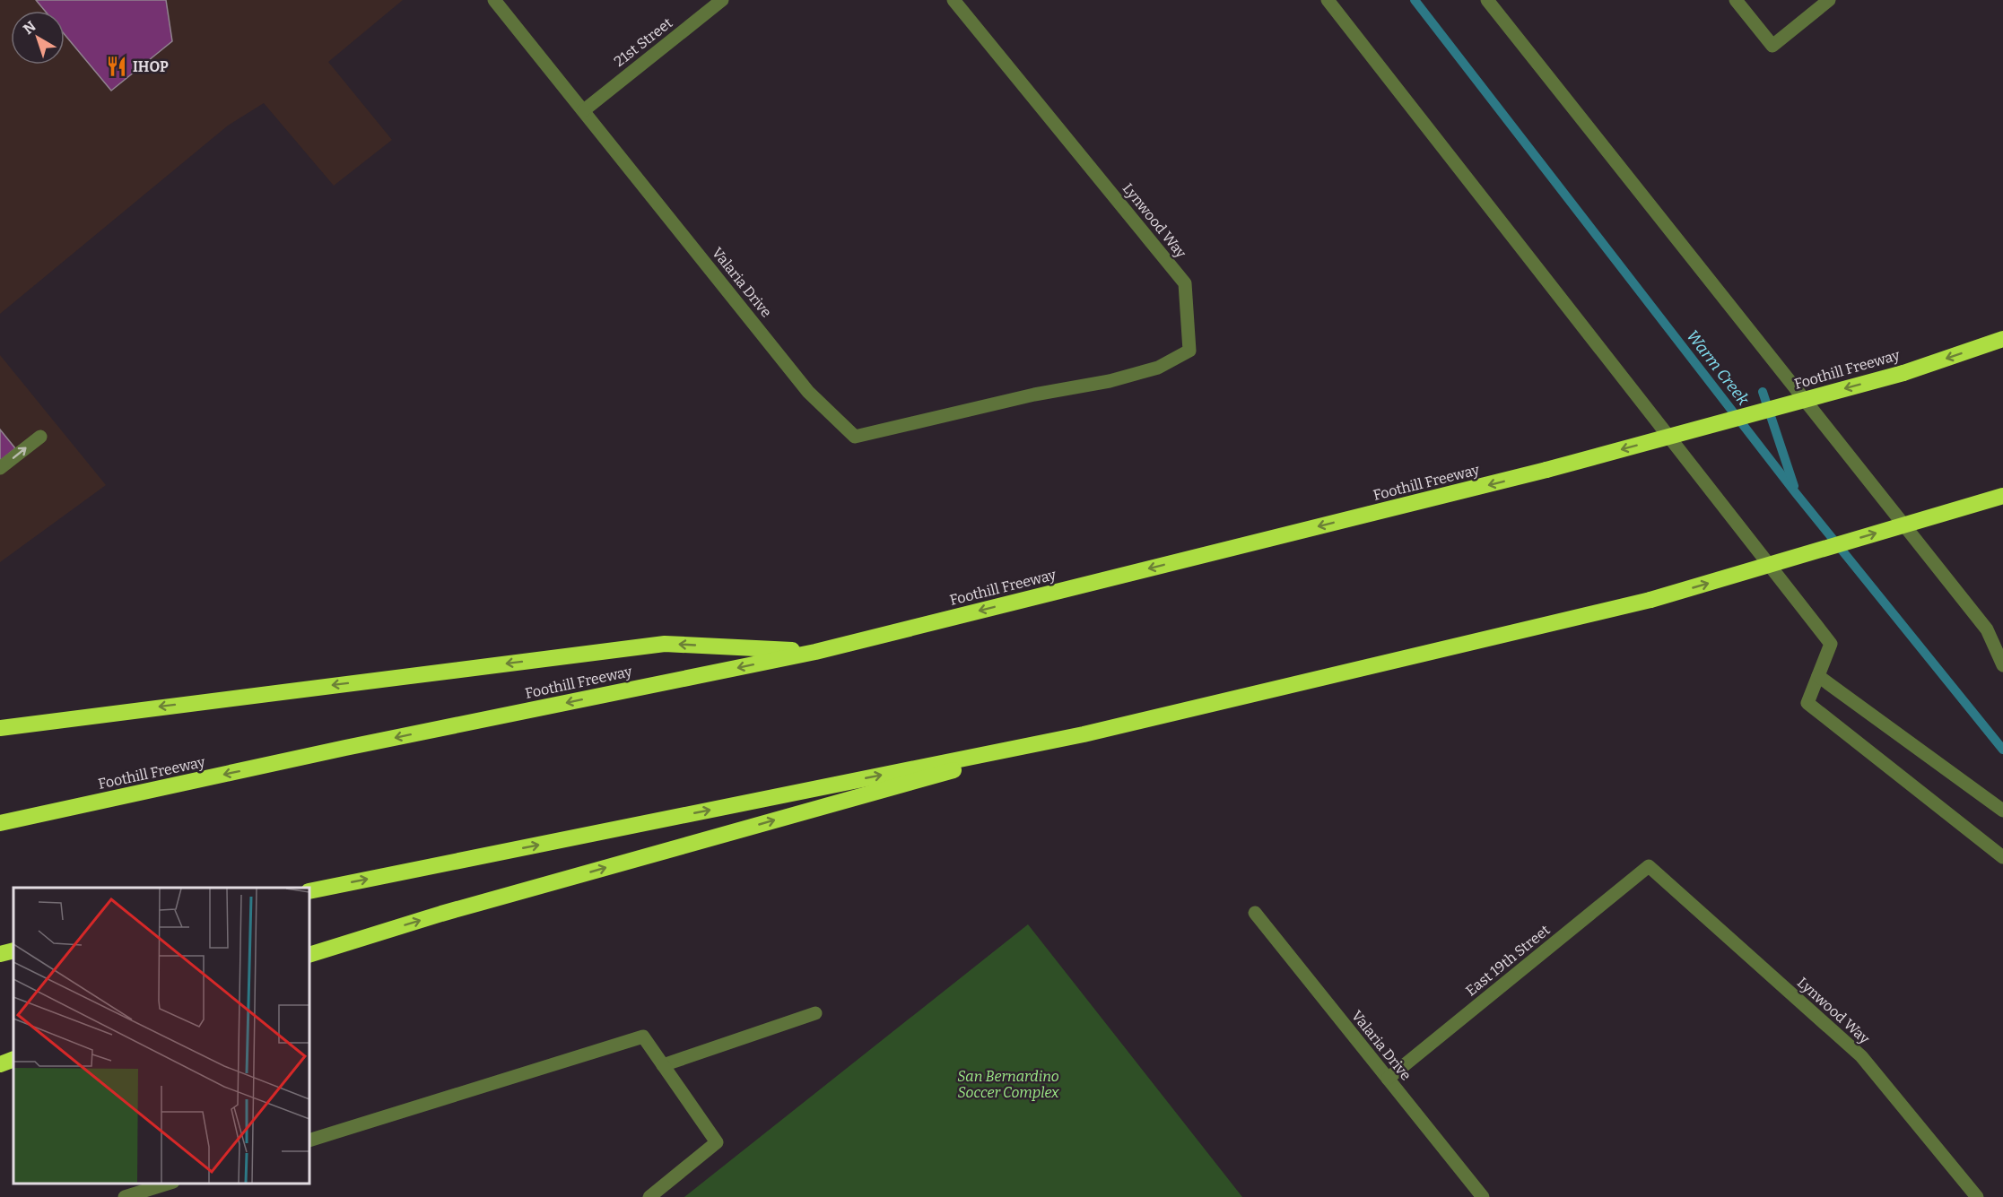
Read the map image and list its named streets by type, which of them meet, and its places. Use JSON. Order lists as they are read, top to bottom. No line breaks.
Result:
{"streets":{"highway":["Foothill Freeway"],"street":["21st Street","Lynwood Way","Valaria Drive","East 19th Street"]},"crossings":[["21st Street","Valaria Drive"],["Lynwood Way","Valaria Drive"],["Lynwood Way","East 19th Street"],["Valaria Drive","East 19th Street"]],"water":["Warm Creek"],"parks":["San Bernardino Soccer Complex"],"places":{"restaurant":["IHOP"]},"north":"top left"}
